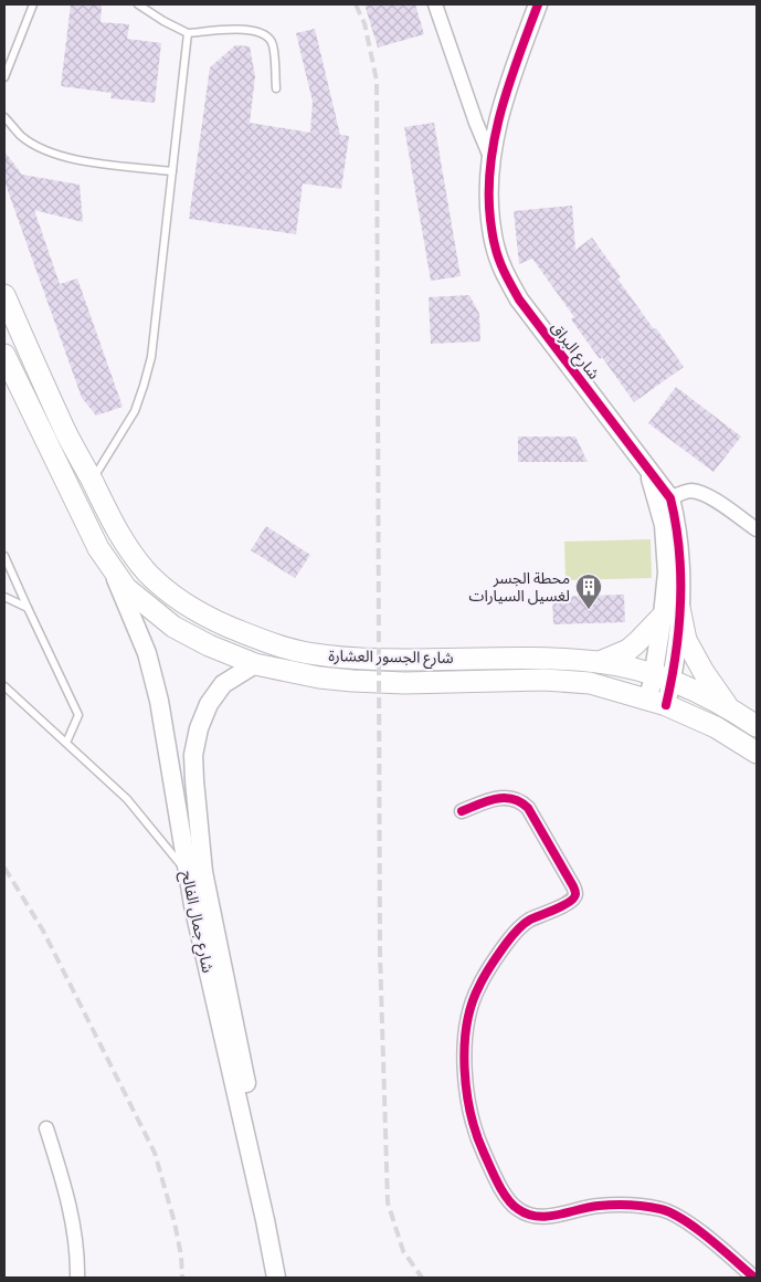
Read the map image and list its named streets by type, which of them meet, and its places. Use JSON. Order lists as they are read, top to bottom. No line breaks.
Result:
{"streets":{"main road":["شارع الجسور العشارة"],"street":["شارع البراق","شارع جمال الفالح"]},"crossings":[["شارع البراق","شارع الجسور العشارة"],["شارع الجسور العشارة","شارع جمال الفالح"]],"places":{"building":["محطة الجسر لغسيل السيارات"]}}
